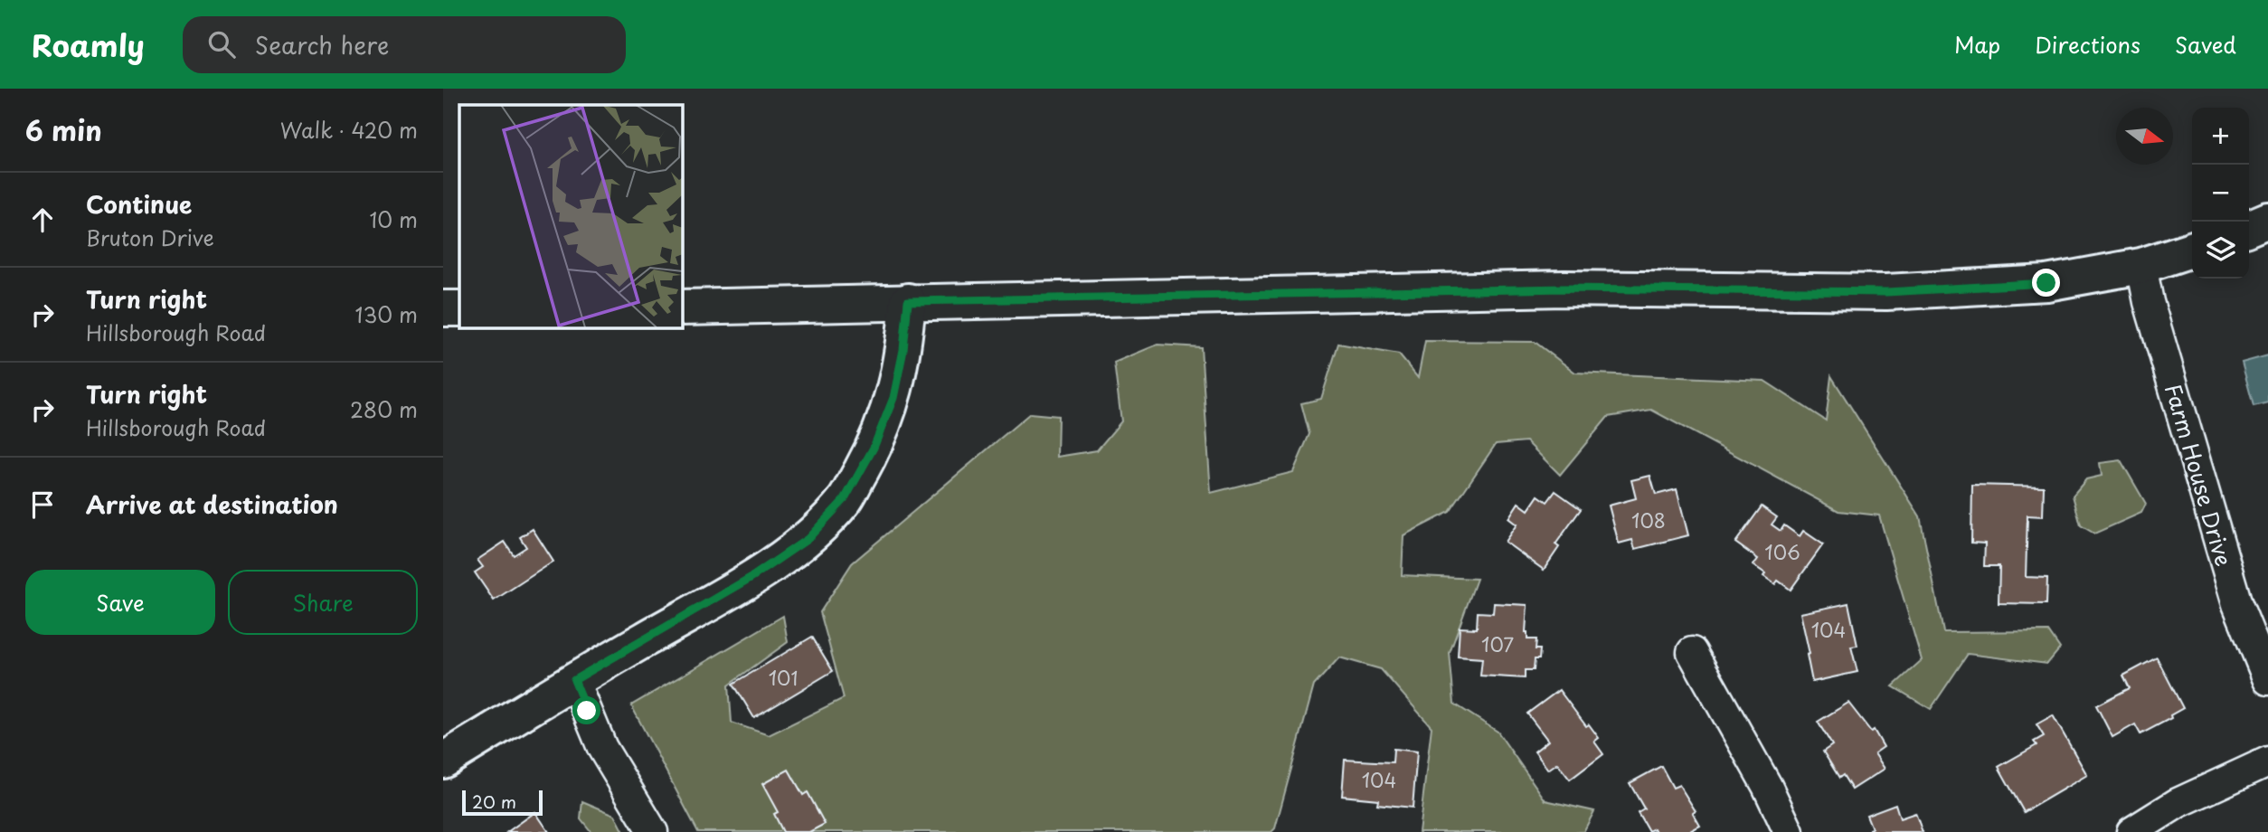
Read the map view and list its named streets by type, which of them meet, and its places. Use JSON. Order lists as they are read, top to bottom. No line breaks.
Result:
{"streets":{"street":["Farm House Drive"]},"house_numbers":["108","106","104","107","101","104"],"scale_bar":"20 m","north":"right","page":{"header":"Roamly","search":"Search here","nav":["Map","Directions","Saved"],"heading":["6 min","Walk · 420 m"],"map_buttons":["+","−"],"list":[["Continue","Bruton Drive","10 m"],["Turn right","Hillsborough Road","130 m"],["Turn right","Hillsborough Road","280 m"],"Arrive at destination"],"buttons":["Save","Share"],"scale":"20 m"}}
